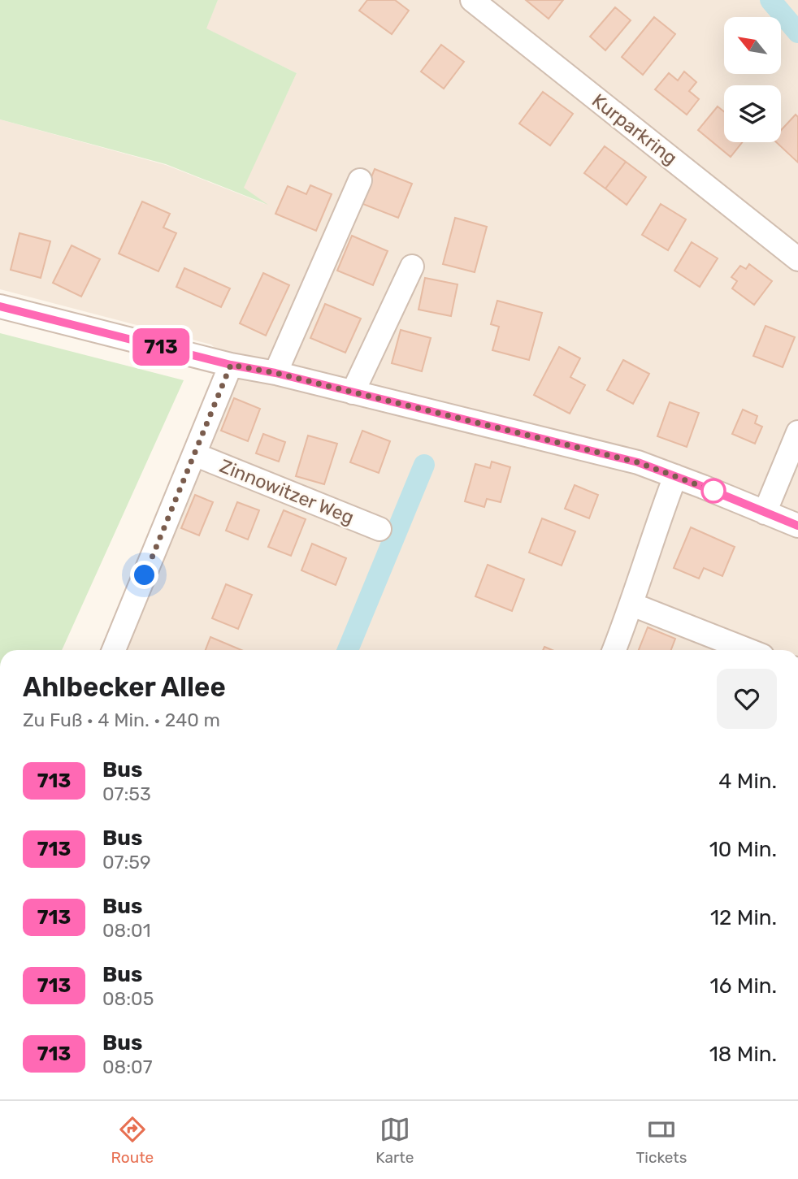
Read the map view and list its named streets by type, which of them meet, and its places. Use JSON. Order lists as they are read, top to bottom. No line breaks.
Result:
{"streets":{"street":["Kurparkring","Zinnowitzer Weg"]},"lines":["bus line 713"],"north":"top left","page":{"on_map":"713","heading":["Ahlbecker Allee","Zu Fuß · 4 Min. · 240 m"],"list":[{"mark":"713","name":"Bus","note":"07:53","value":"4 Min."},{"mark":"713","name":"Bus","note":"07:59","value":"10 Min."},{"mark":"713","name":"Bus","note":"08:01","value":"12 Min."},{"mark":"713","name":"Bus","note":"08:05","value":"16 Min."},{"mark":"713","name":"Bus","note":"08:07","value":"18 Min."}],"tabs":["Route","Karte","Tickets"]}}
